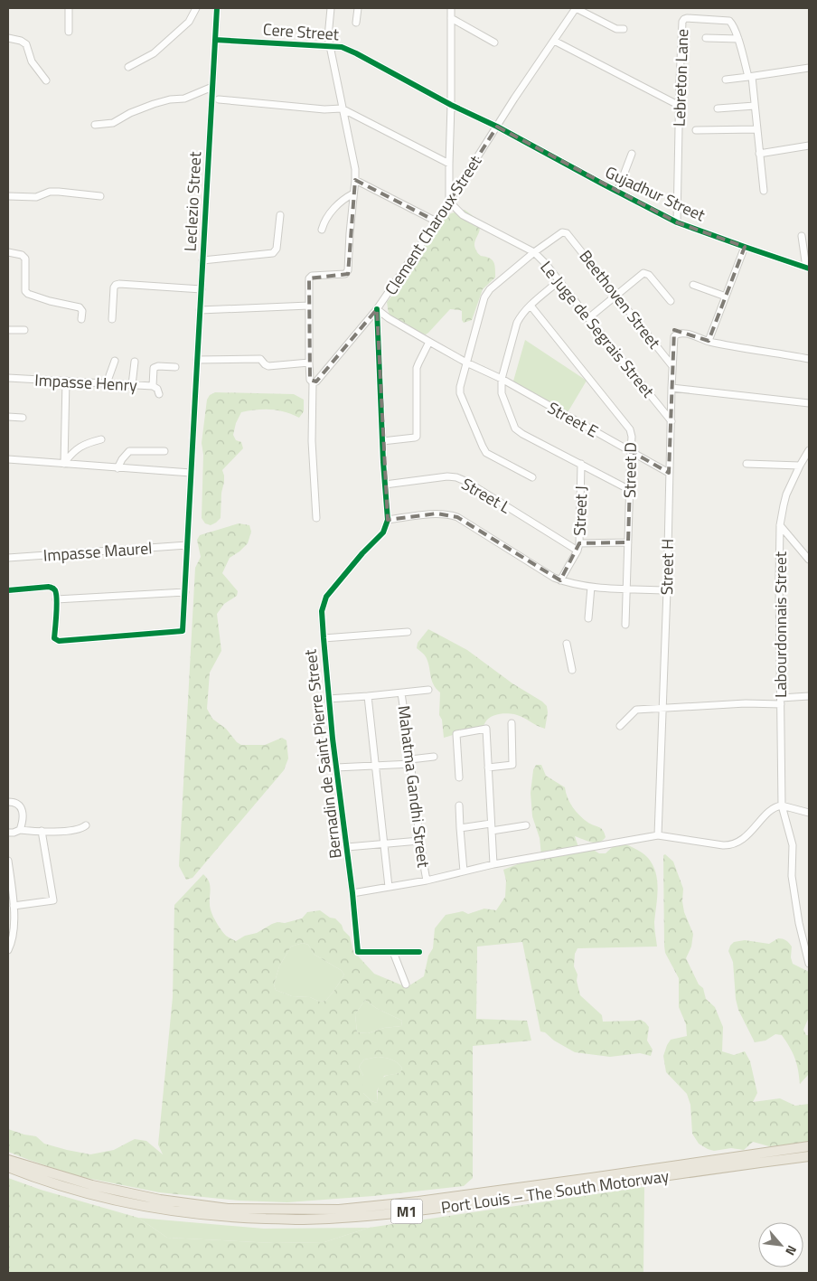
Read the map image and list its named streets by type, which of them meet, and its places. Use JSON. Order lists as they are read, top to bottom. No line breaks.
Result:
{"streets":{"highway":["Port Louis – The South Motorway","M1"],"street":["Cere Street","Lebreton Lane","Gujadhur Street","Leclezio Street","Clement Charoux Street","Beethoven Street","Le Juge de Segrais Street","Impasse Henry","Street E","Street D","Street L","Street J","Impasse Maurel","Street H","Labourdonnais Street","Bernadin de Saint Pierre Street","Mahatma Gandhi Street"]},"crossings":[["Cere Street","Gujadhur Street"],["Cere Street","Leclezio Street"],["Cere Street","Clement Charoux Street"],["Lebreton Lane","Gujadhur Street"],["Gujadhur Street","Clement Charoux Street"],["Leclezio Street","Impasse Maurel"],["Clement Charoux Street","Le Juge de Segrais Street"],["Clement Charoux Street","Street E"],["Beethoven Street","Le Juge de Segrais Street"],["Beethoven Street","Street H"],["Le Juge de Segrais Street","Street H"],["Street E","Street D"],["Street E","Street H"],["Street L","Street J"]],"north":"bottom right"}
